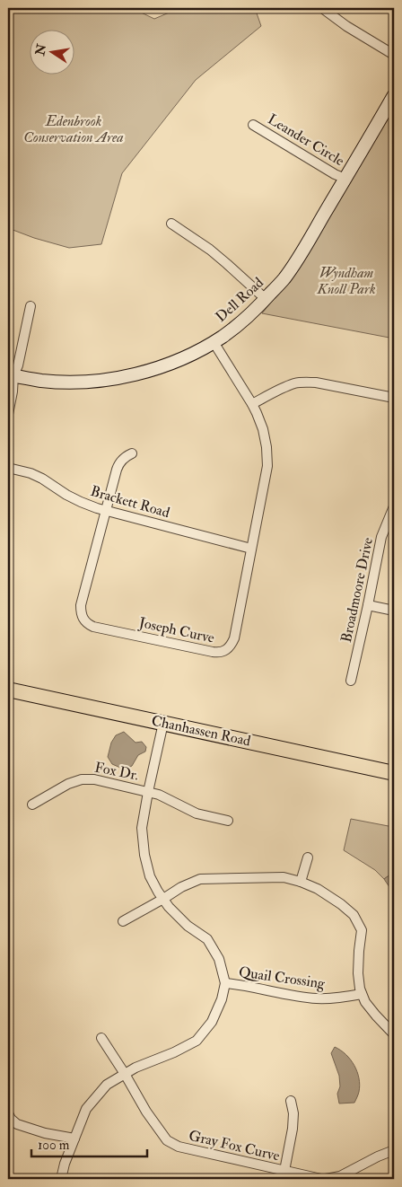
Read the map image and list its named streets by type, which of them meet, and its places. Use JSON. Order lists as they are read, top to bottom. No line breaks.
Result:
{"streets":{"main road":["Chanhassen Road"],"street":["Leander Circle","Dell Road","Brackett Road","Broadmoore Drive","Joseph Curve","Fox Dr.","Quail Crossing","Gray Fox Curve"]},"crossings":[["Leander Circle","Dell Road"],["Dell Road","Joseph Curve"],["Brackett Road","Joseph Curve"]],"parks":["Edenbrook Conservation Area","Wyndham Knoll Park"],"scale_bar":"100 m","north":"left"}
